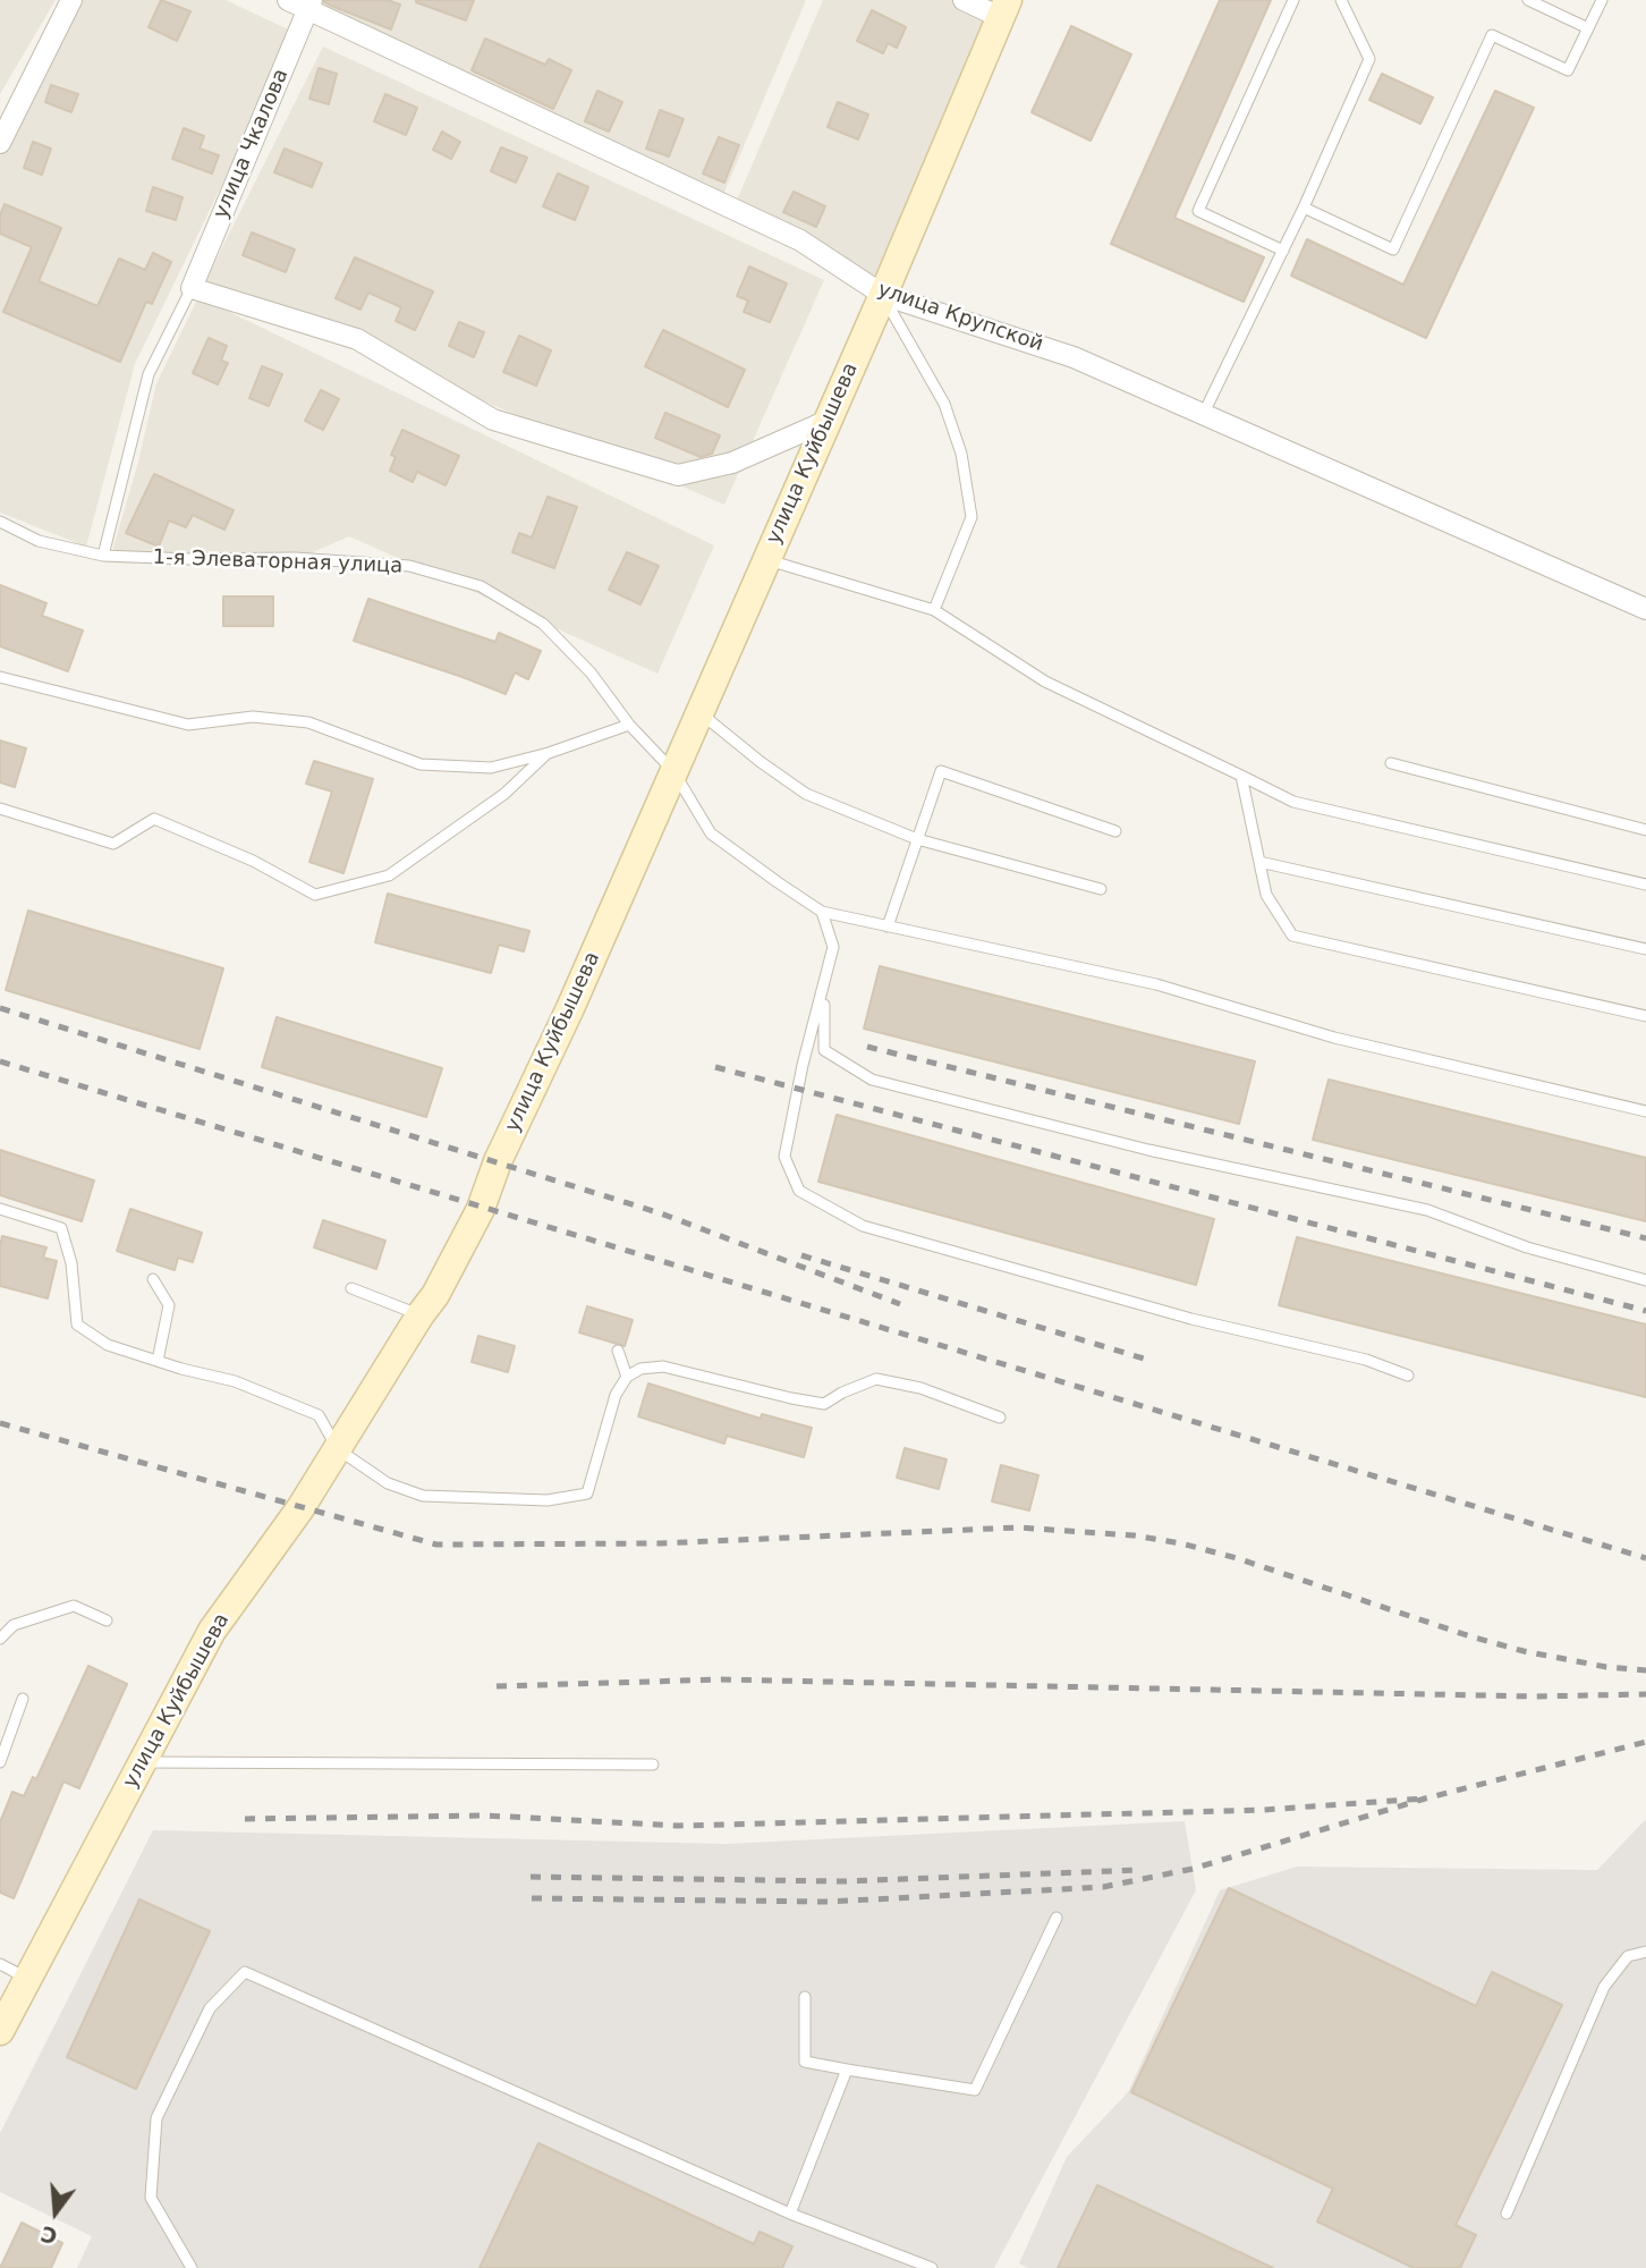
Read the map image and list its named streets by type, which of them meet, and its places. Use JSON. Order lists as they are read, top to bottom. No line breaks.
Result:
{"streets":{"street":["улица Чкалова","улица Крупской","улица Куйбышева"],"lane":["1-я Элеваторная улица"]},"crossings":[["улица Чкалова","улица Крупской"],["улица Крупской","улица Куйбышева"],["улица Куйбышева","1-я Элеваторная улица"]],"north":"bottom"}
